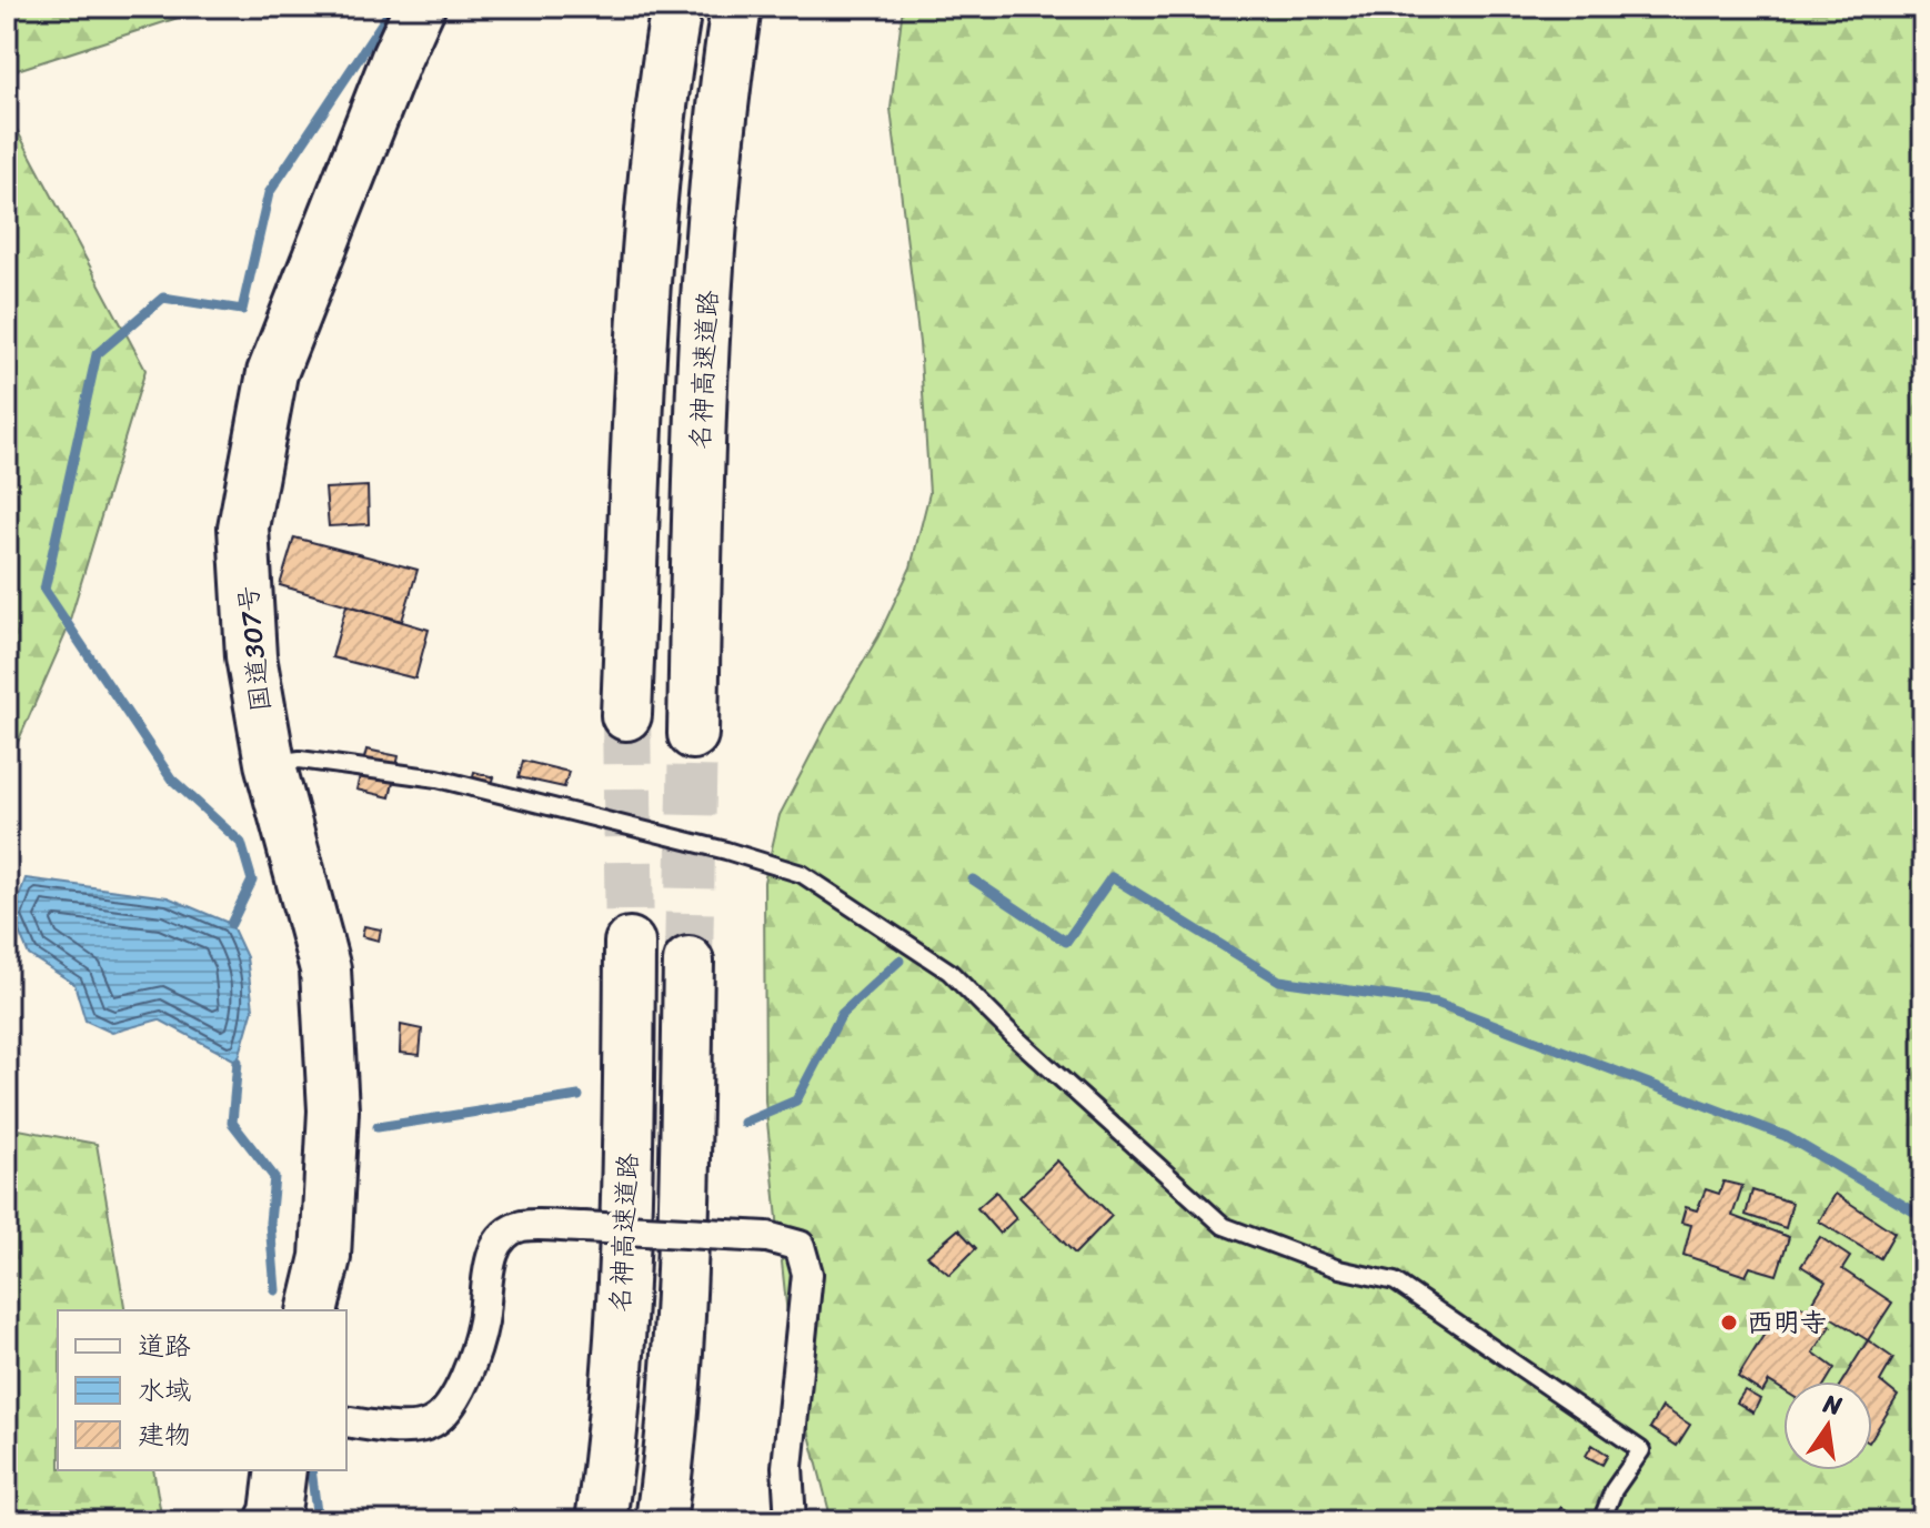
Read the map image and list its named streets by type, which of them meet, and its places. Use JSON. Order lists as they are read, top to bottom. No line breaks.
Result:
{"streets":{"highway":["名神高速道路","国道307号"]},"places":["西明寺"],"legend":["道路","水域","建物"],"north":"top"}
